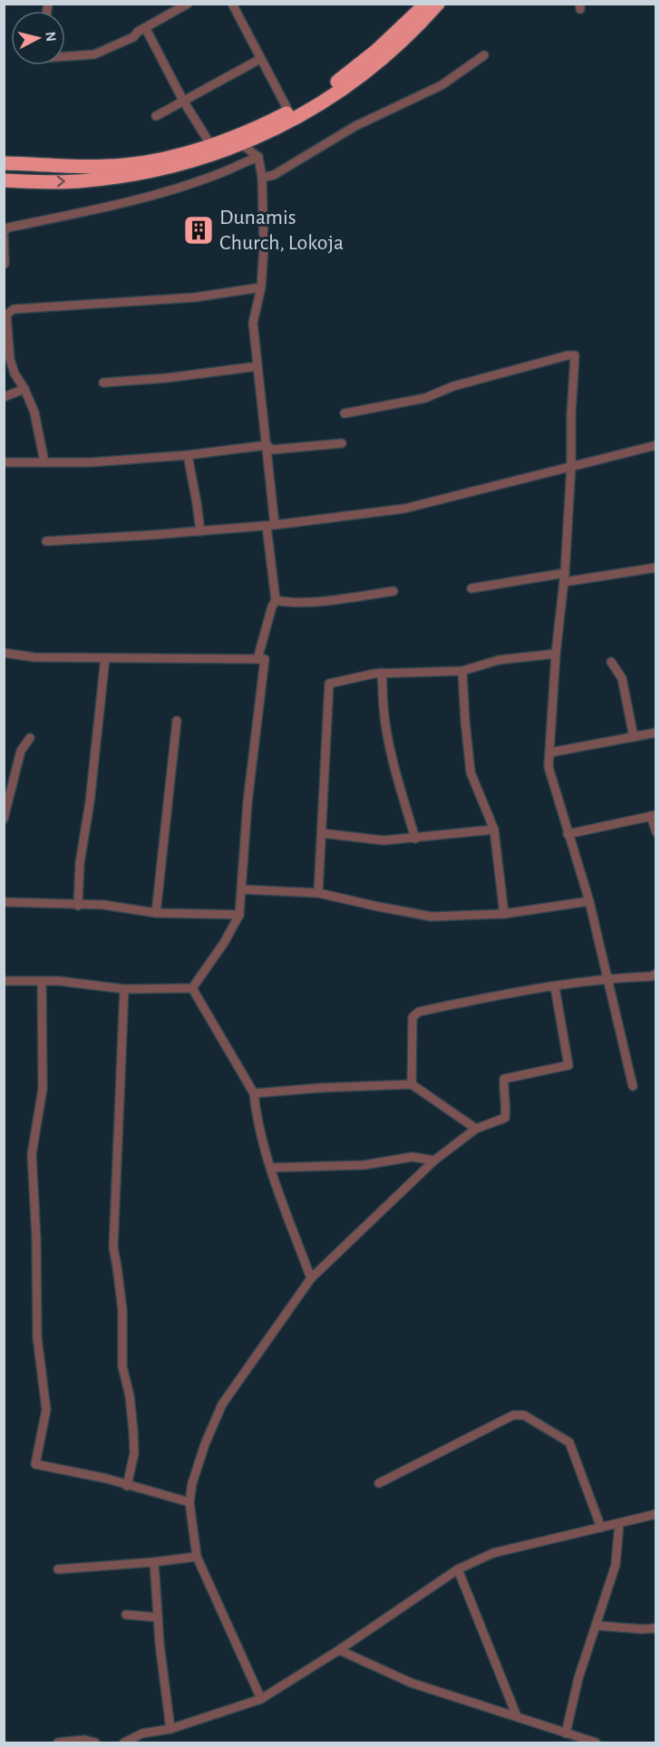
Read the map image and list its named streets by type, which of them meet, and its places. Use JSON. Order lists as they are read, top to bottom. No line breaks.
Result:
{"places":{"building":["Dunamis Church, Lokoja"]},"north":"right"}
